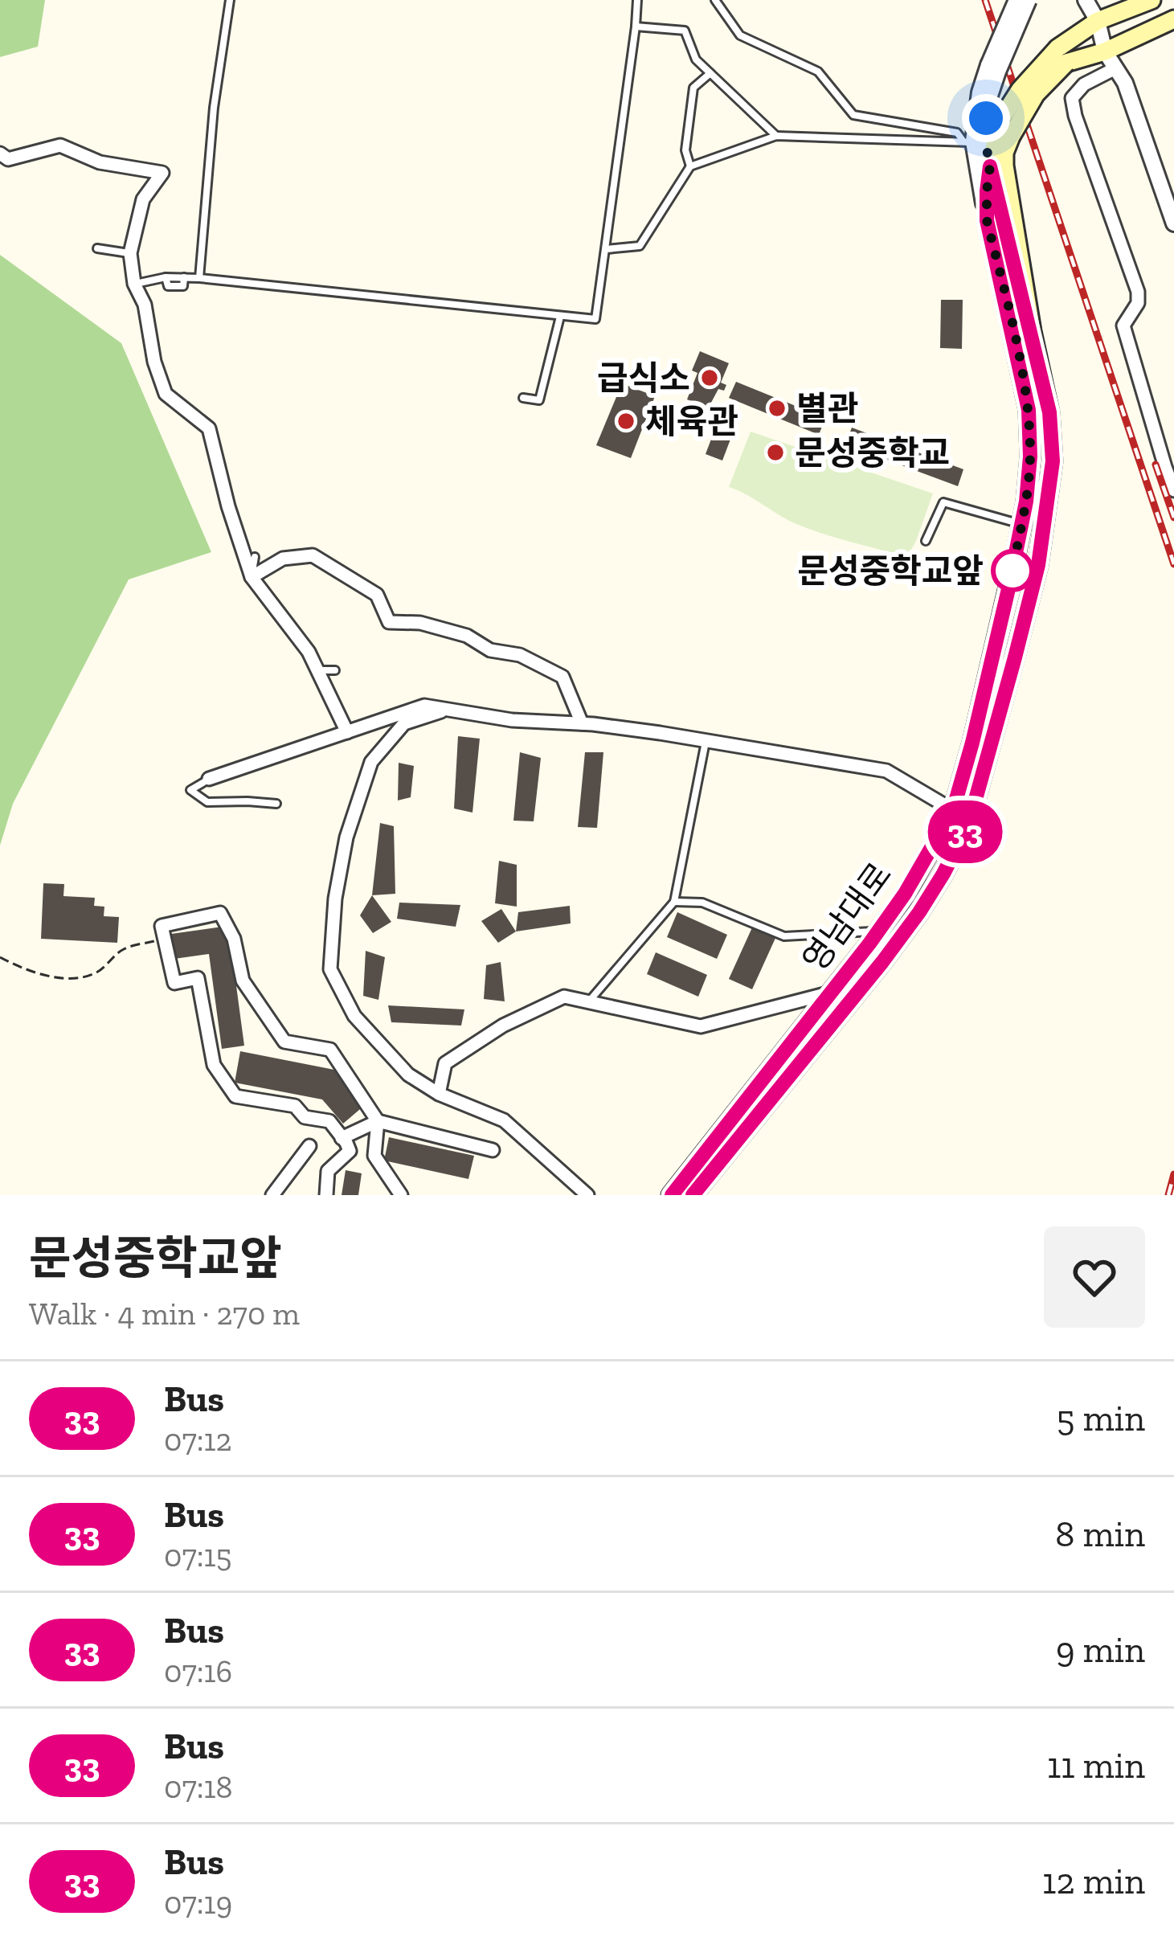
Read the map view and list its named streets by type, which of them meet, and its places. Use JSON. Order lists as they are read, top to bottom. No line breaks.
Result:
{"streets":{"main road":["영남대로"]},"places":["급식소","별관","체육관","문성중학교","문성중학교앞"],"lines":["bus line 33"],"page":{"on_map":"33","heading":["문성중학교앞","Walk · 4 min · 270 m"],"list":[{"mark":"33","name":"Bus","note":"07:12","value":"5 min"},{"mark":"33","name":"Bus","note":"07:15","value":"8 min"},{"mark":"33","name":"Bus","note":"07:16","value":"9 min"},{"mark":"33","name":"Bus","note":"07:18","value":"11 min"},{"mark":"33","name":"Bus","note":"07:19","value":"12 min"}]}}
